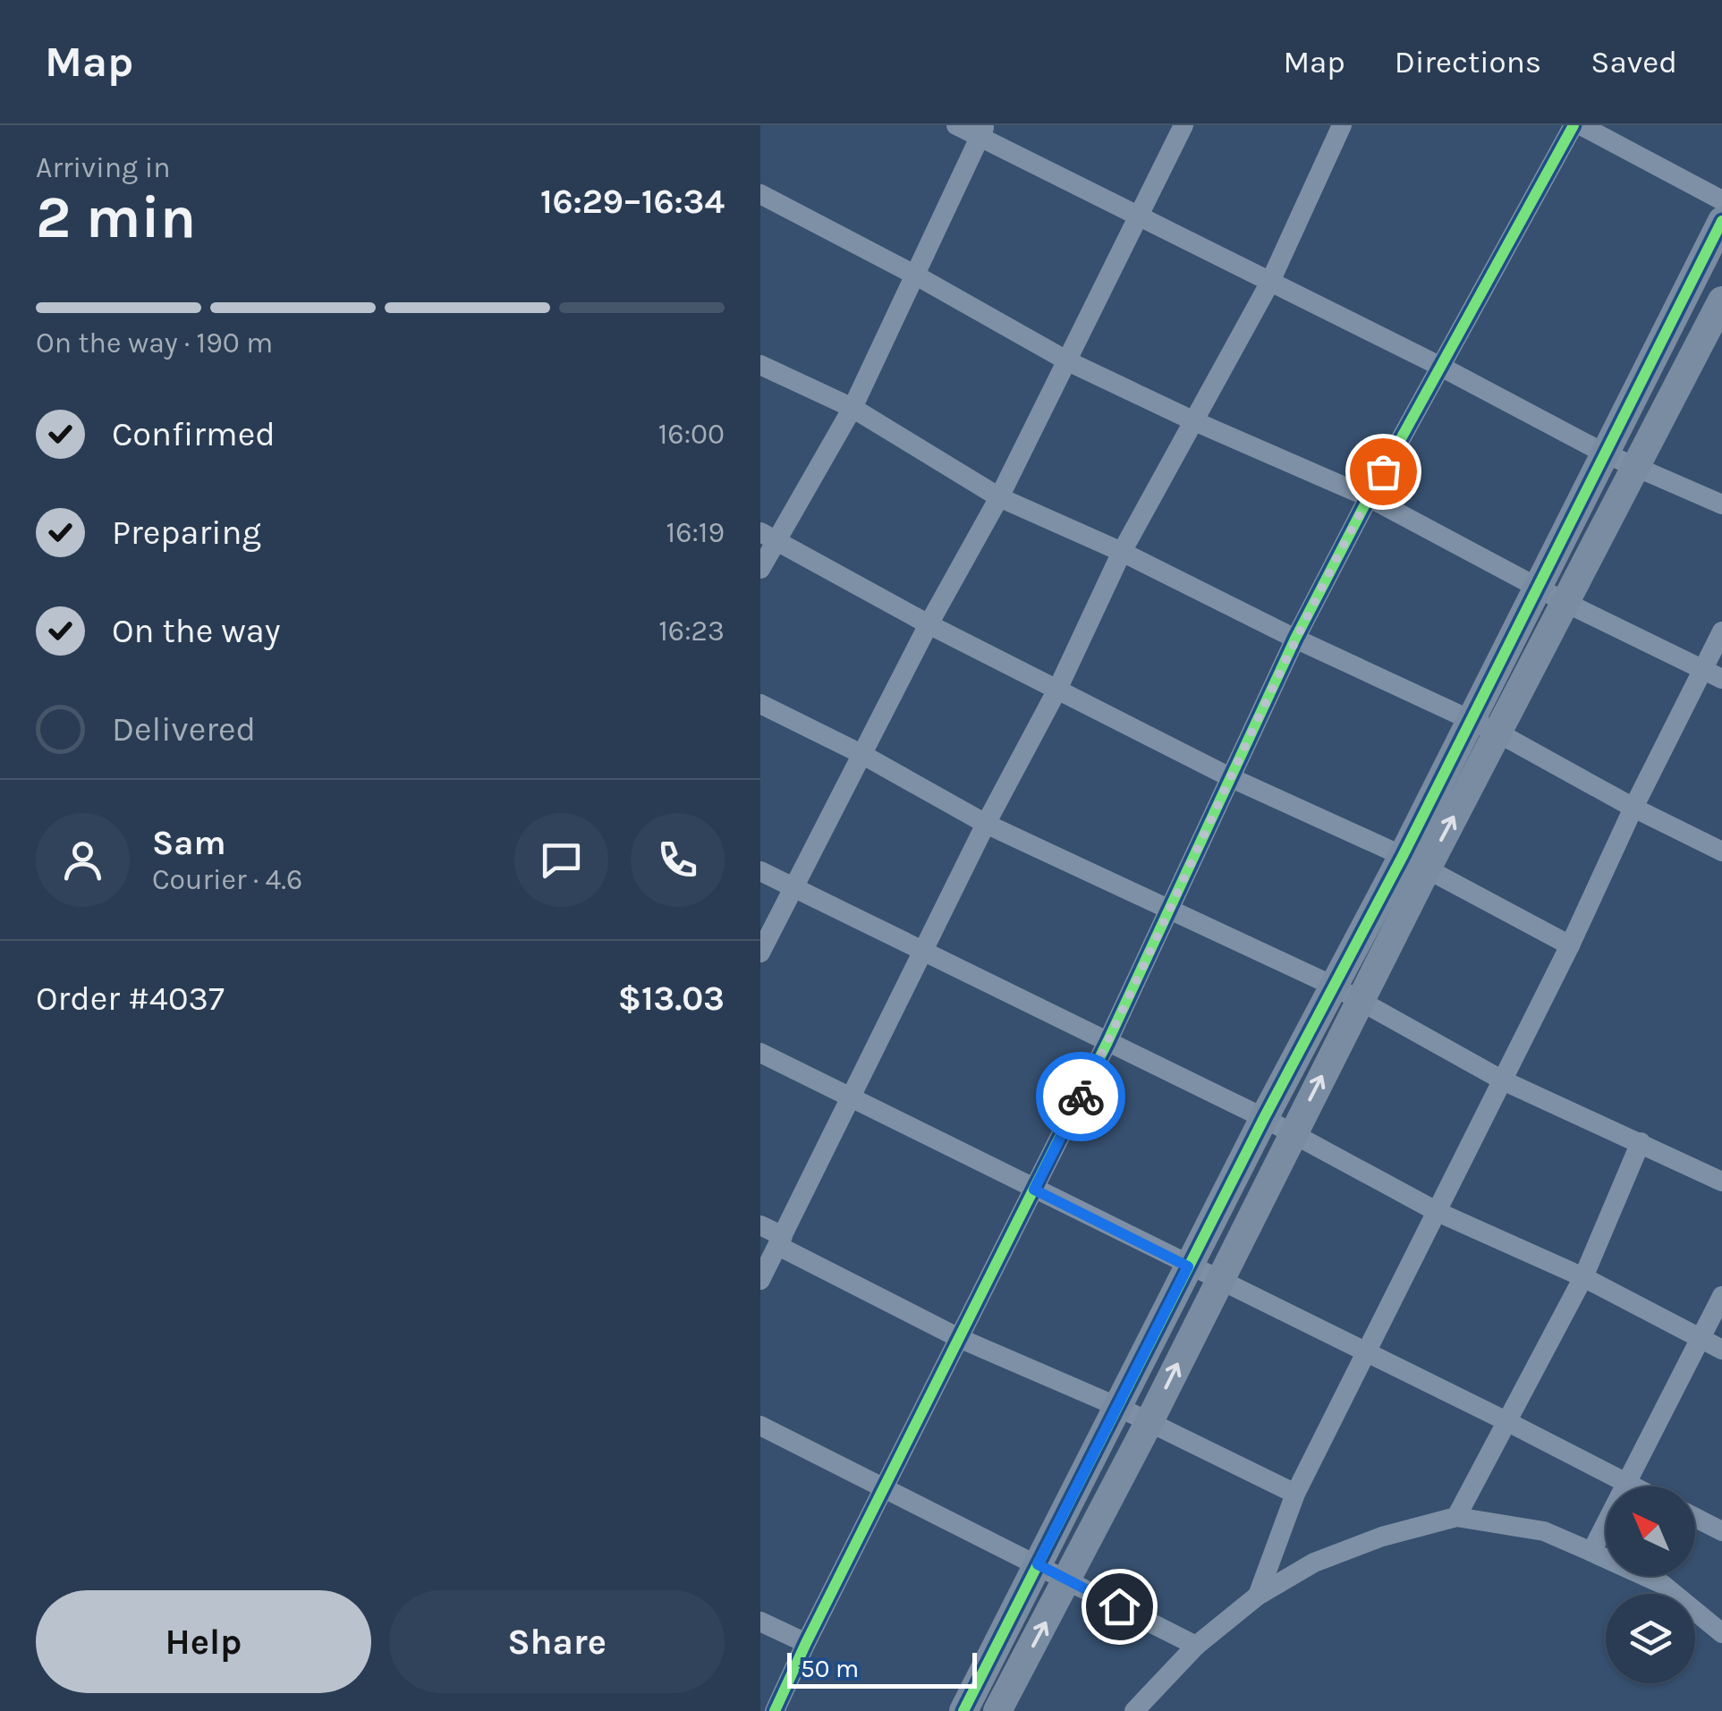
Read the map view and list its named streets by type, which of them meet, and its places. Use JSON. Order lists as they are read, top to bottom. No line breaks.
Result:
{"scale_bar":"50 m","north":"top left","page":{"header":"Map","nav":["Map","Directions","Saved"],"heading":["2 min","Arriving in","16:29–16:34"],"panel":["Sam","Courier · 4.6","Order #4037","$13.03"],"bar":"On the way · 190 m","list":[["Confirmed","16:00"],["Preparing","16:19"],["On the way","16:23"],"Delivered"],"buttons":["Help","Share"],"scale":"50 m"}}
